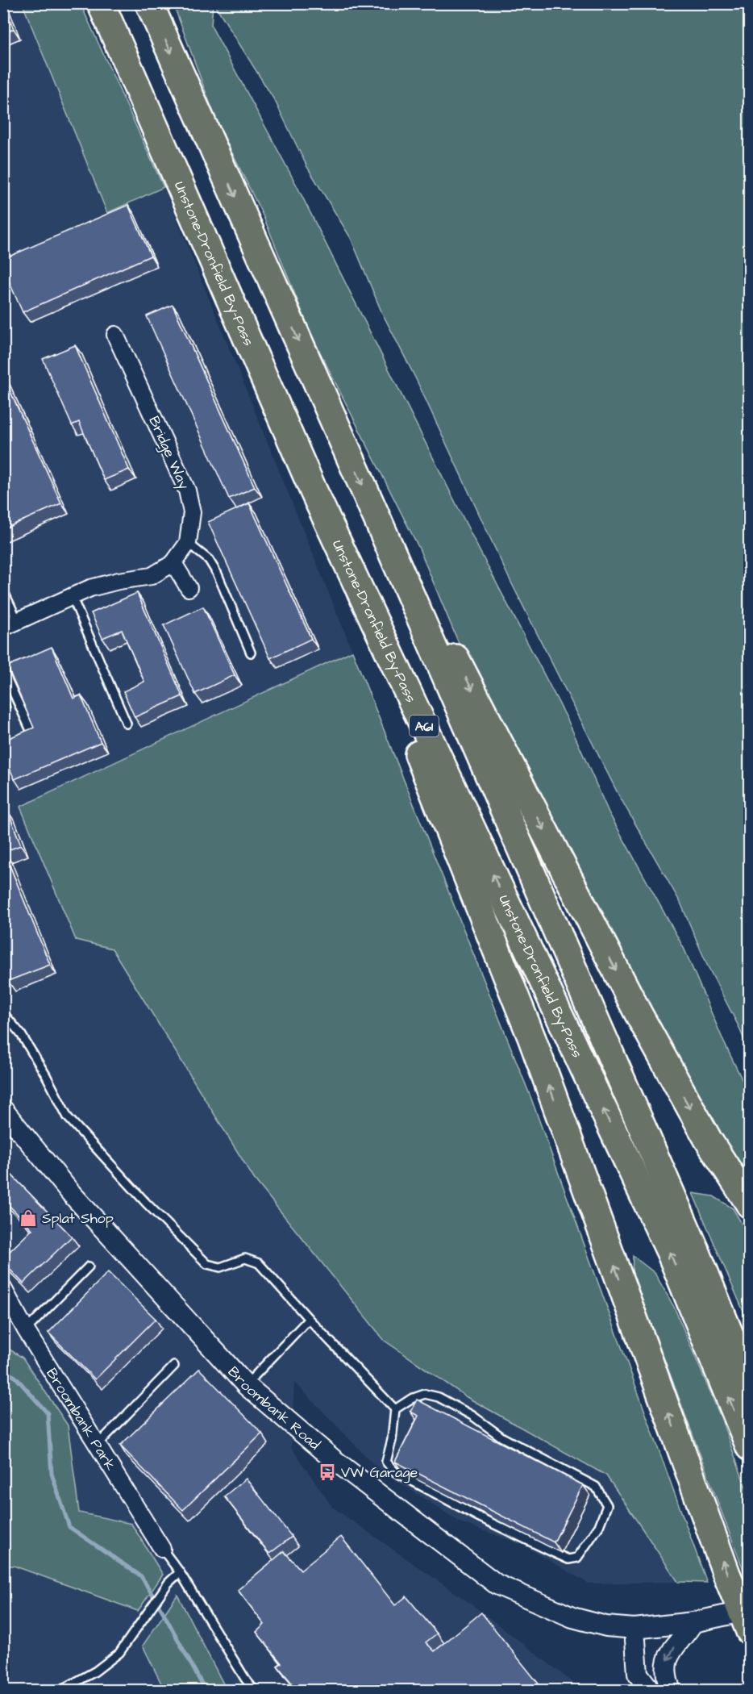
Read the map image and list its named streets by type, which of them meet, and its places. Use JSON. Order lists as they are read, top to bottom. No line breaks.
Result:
{"streets":{"highway":["Unstone-Dronfield By-Pass","A61"],"street":["Bridge Way","Broombank Road","Broombank Park"]},"crossings":[["Unstone-Dronfield By-Pass","A61"],["A61","Broombank Road"]],"places":{"shop":["Splat Shop"],"bus stop":["VW Garage"]}}
